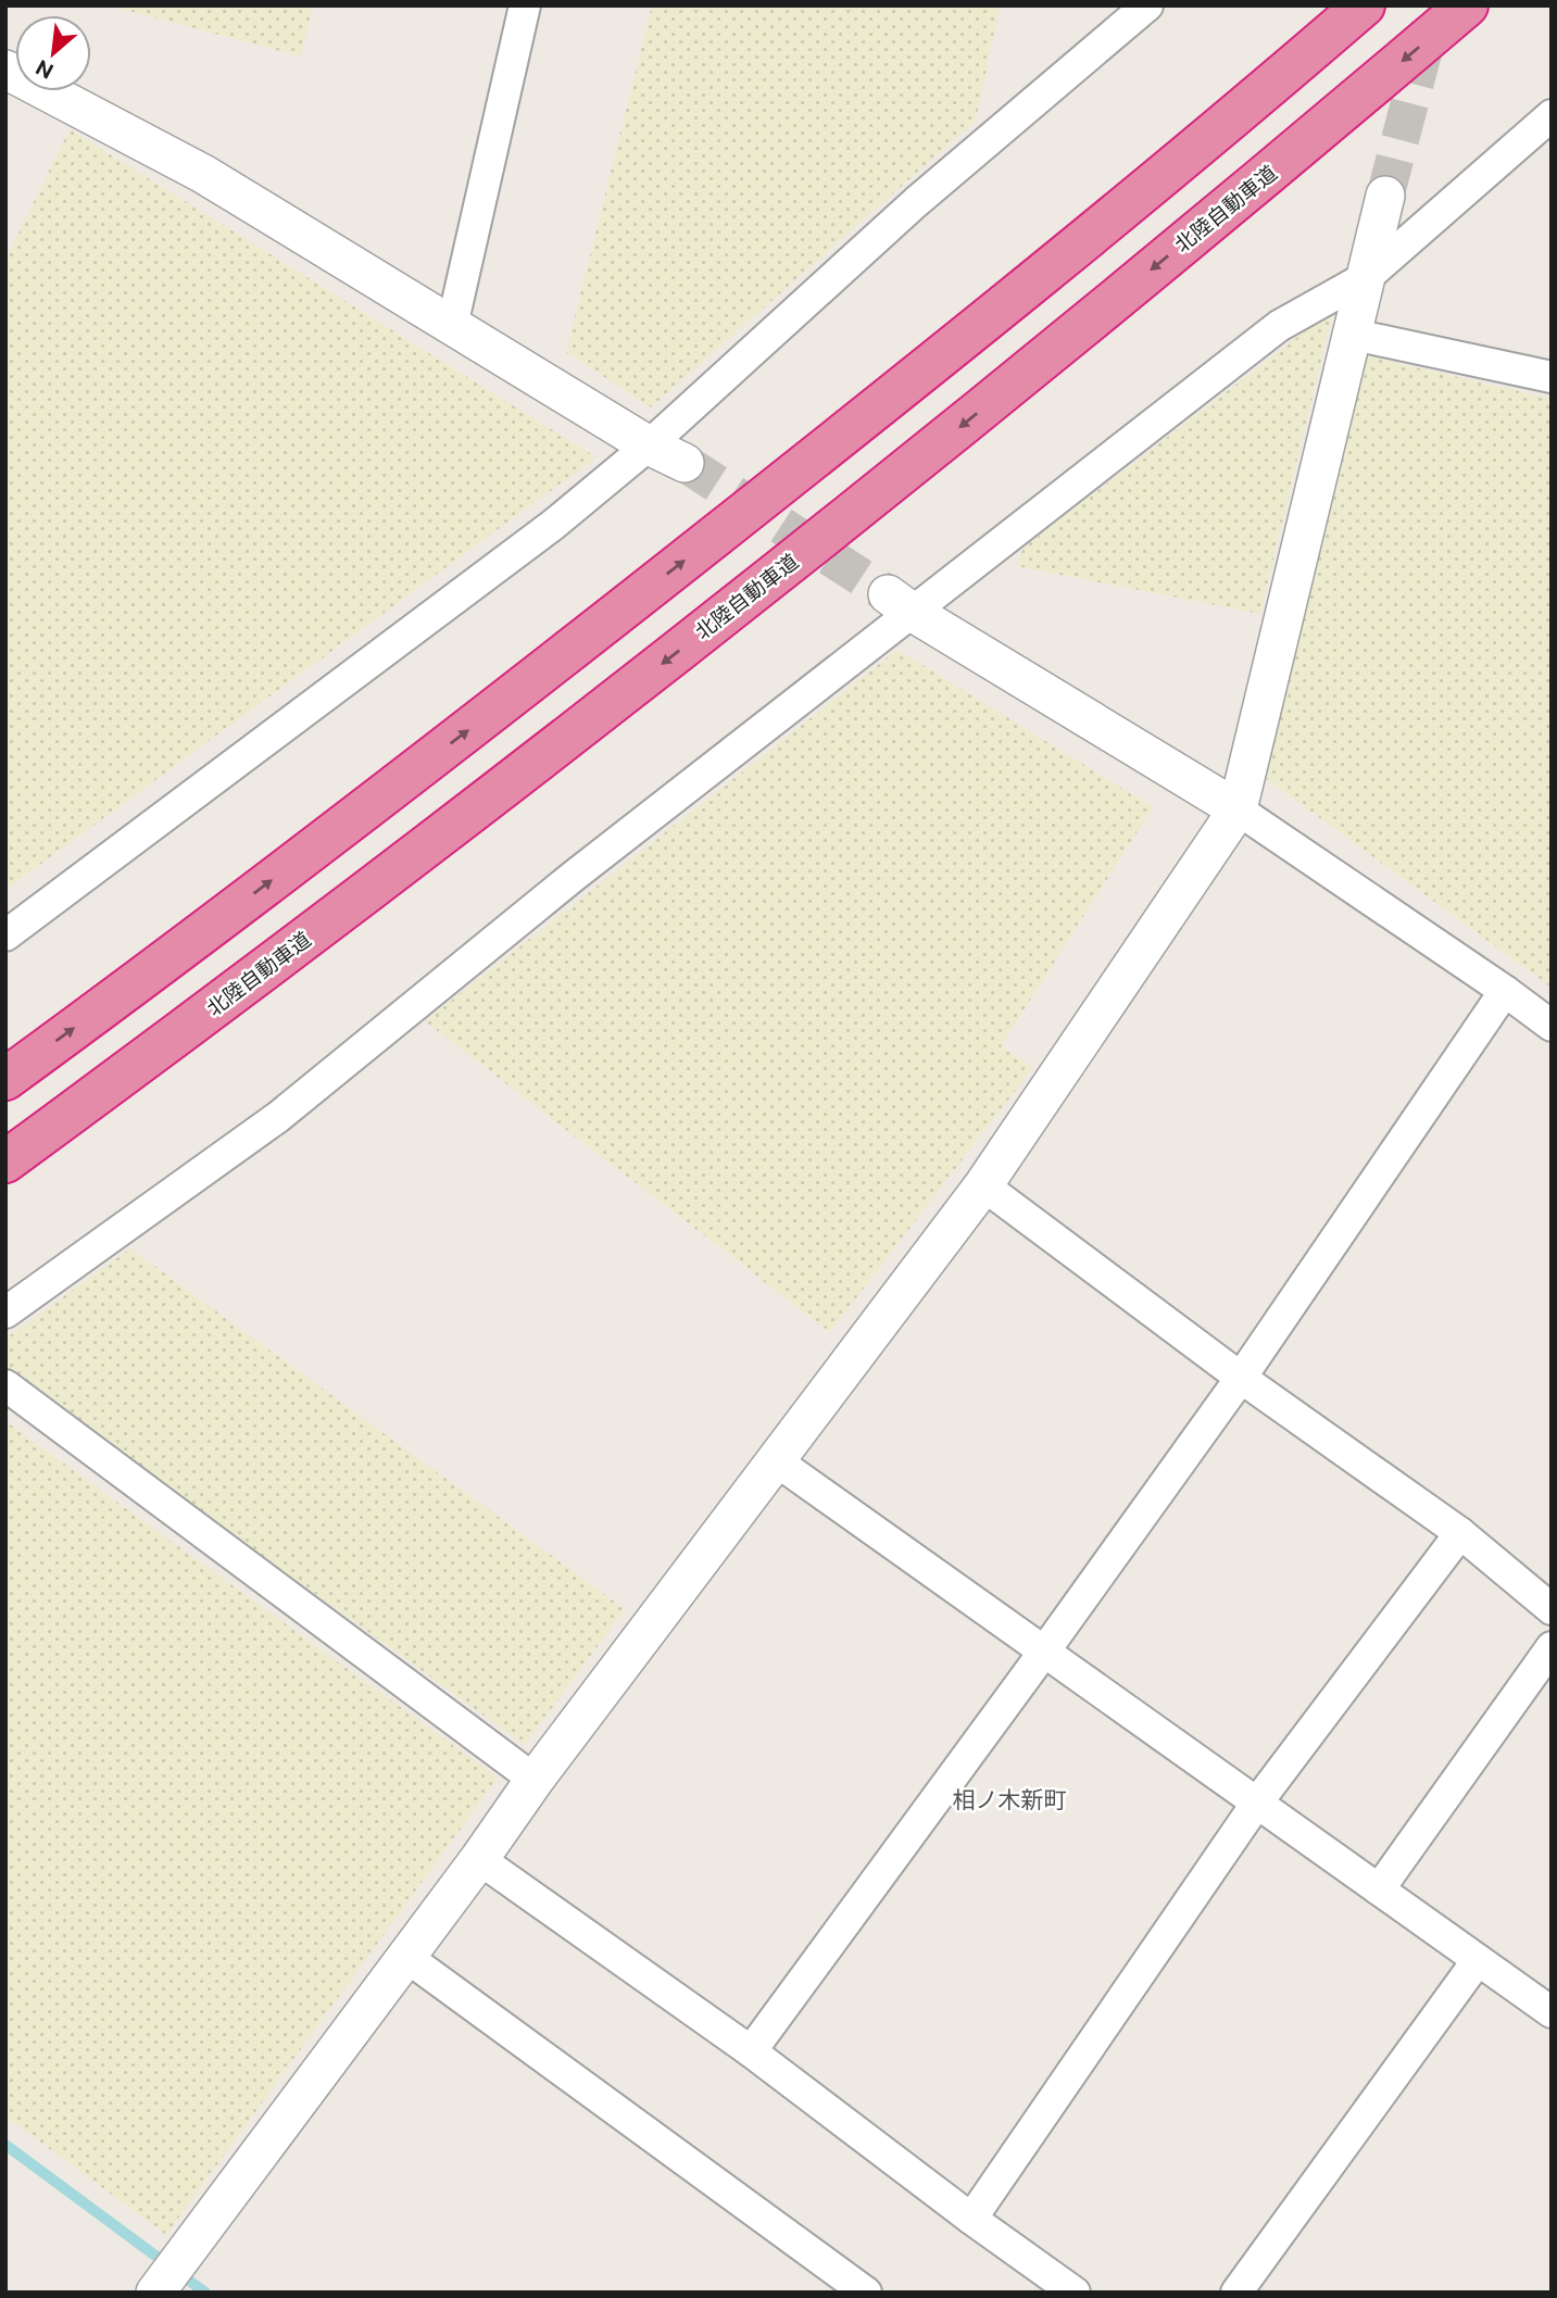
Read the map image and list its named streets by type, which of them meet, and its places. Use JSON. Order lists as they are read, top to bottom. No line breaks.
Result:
{"streets":{"highway":["北陸自動車道"]},"districts":["相ノ木新町"],"north":"bottom left"}
